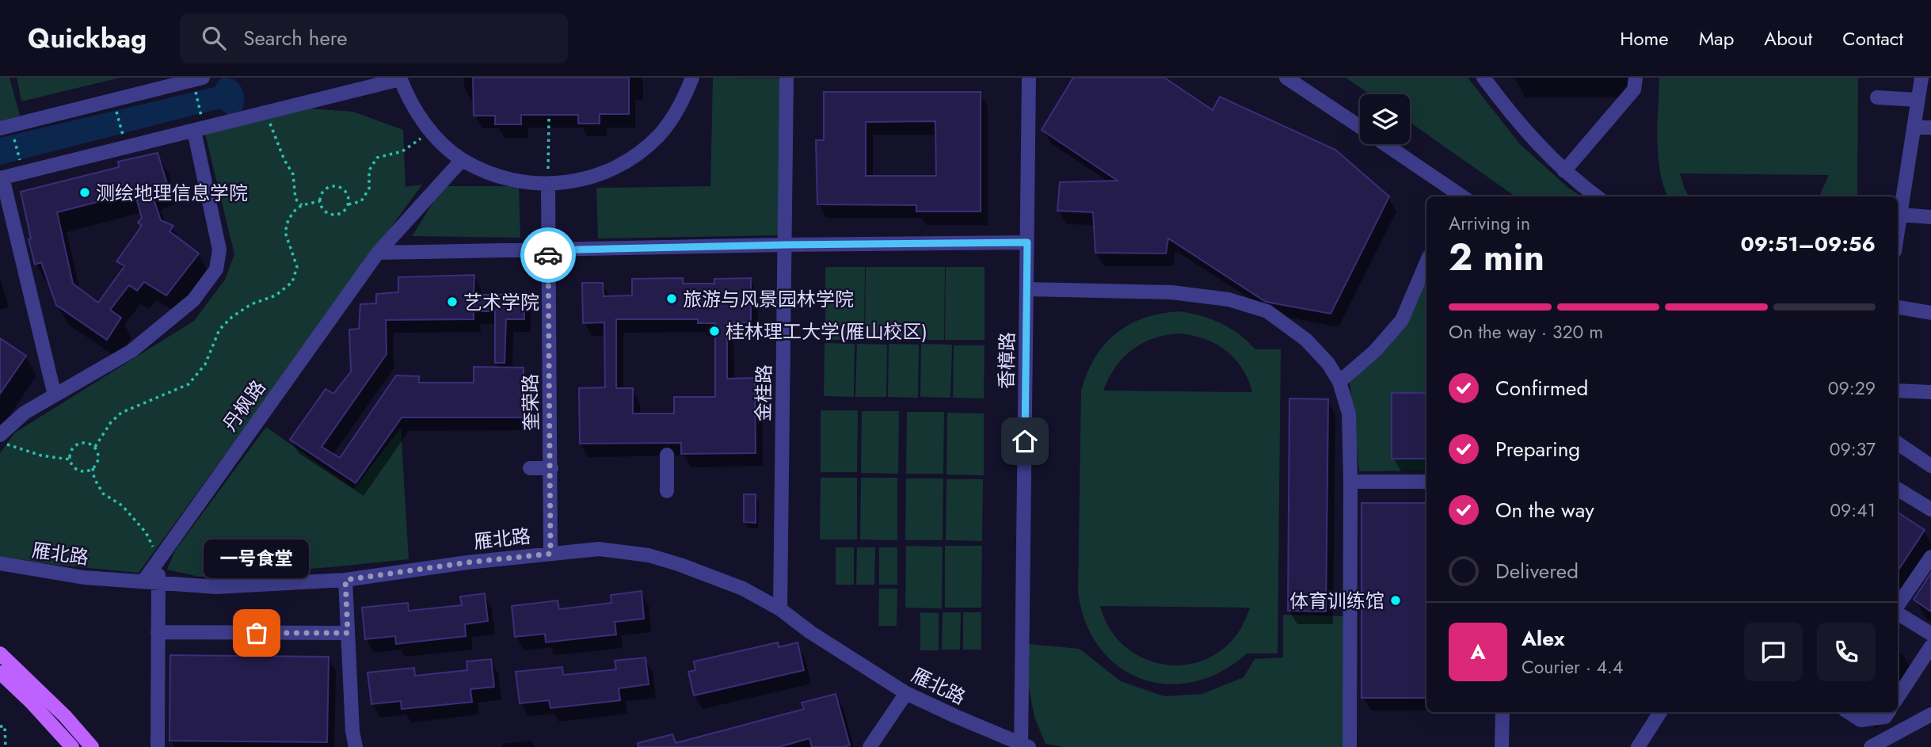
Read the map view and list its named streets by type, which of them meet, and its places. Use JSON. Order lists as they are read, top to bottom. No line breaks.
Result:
{"streets":{"street":["香樟路","金桂路","奎荣路","丹枫路","雁北路"]},"crossings":[["香樟路","雁北路"],["金桂路","雁北路"],["奎荣路","雁北路"],["丹枫路","雁北路"]],"places":["测绘地理信息学院","旅游与风景园林学院","艺术学院","桂林理工大学(雁山校区)","体育训练馆","一号食堂"],"page":{"header":"Quickbag","search":"Search here","nav":["Home","Map","About","Contact"],"heading":["2 min","Arriving in","09:51–09:56"],"panel":["Alex","Courier · 4.4"],"bar":"On the way · 320 m","list":[["Confirmed","09:29"],["Preparing","09:37"],["On the way","09:41"],"Delivered"],"bubble":"一号食堂","round":"A"}}
